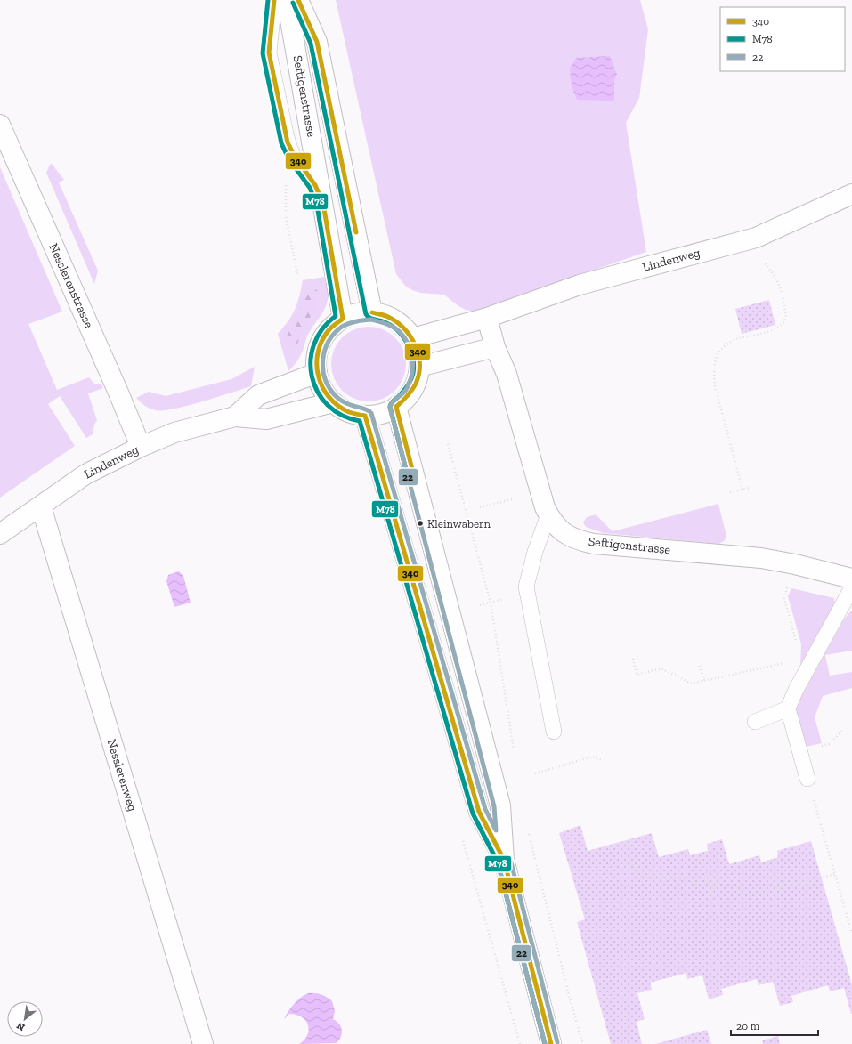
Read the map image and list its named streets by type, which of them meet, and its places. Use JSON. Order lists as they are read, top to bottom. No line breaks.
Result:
{"streets":{"street":["Seftigenstrasse","Lindenweg","Nesslerenstrasse","Nesslerenweg"]},"crossings":[["Seftigenstrasse","Lindenweg"],["Lindenweg","Nesslerenstrasse"],["Lindenweg","Nesslerenweg"]],"places":["Kleinwabern"],"lines":["transit line 340","transit line M78","transit line 22"],"legend":["340","M78","22"],"scale_bar":"20 m","north":"bottom left"}
